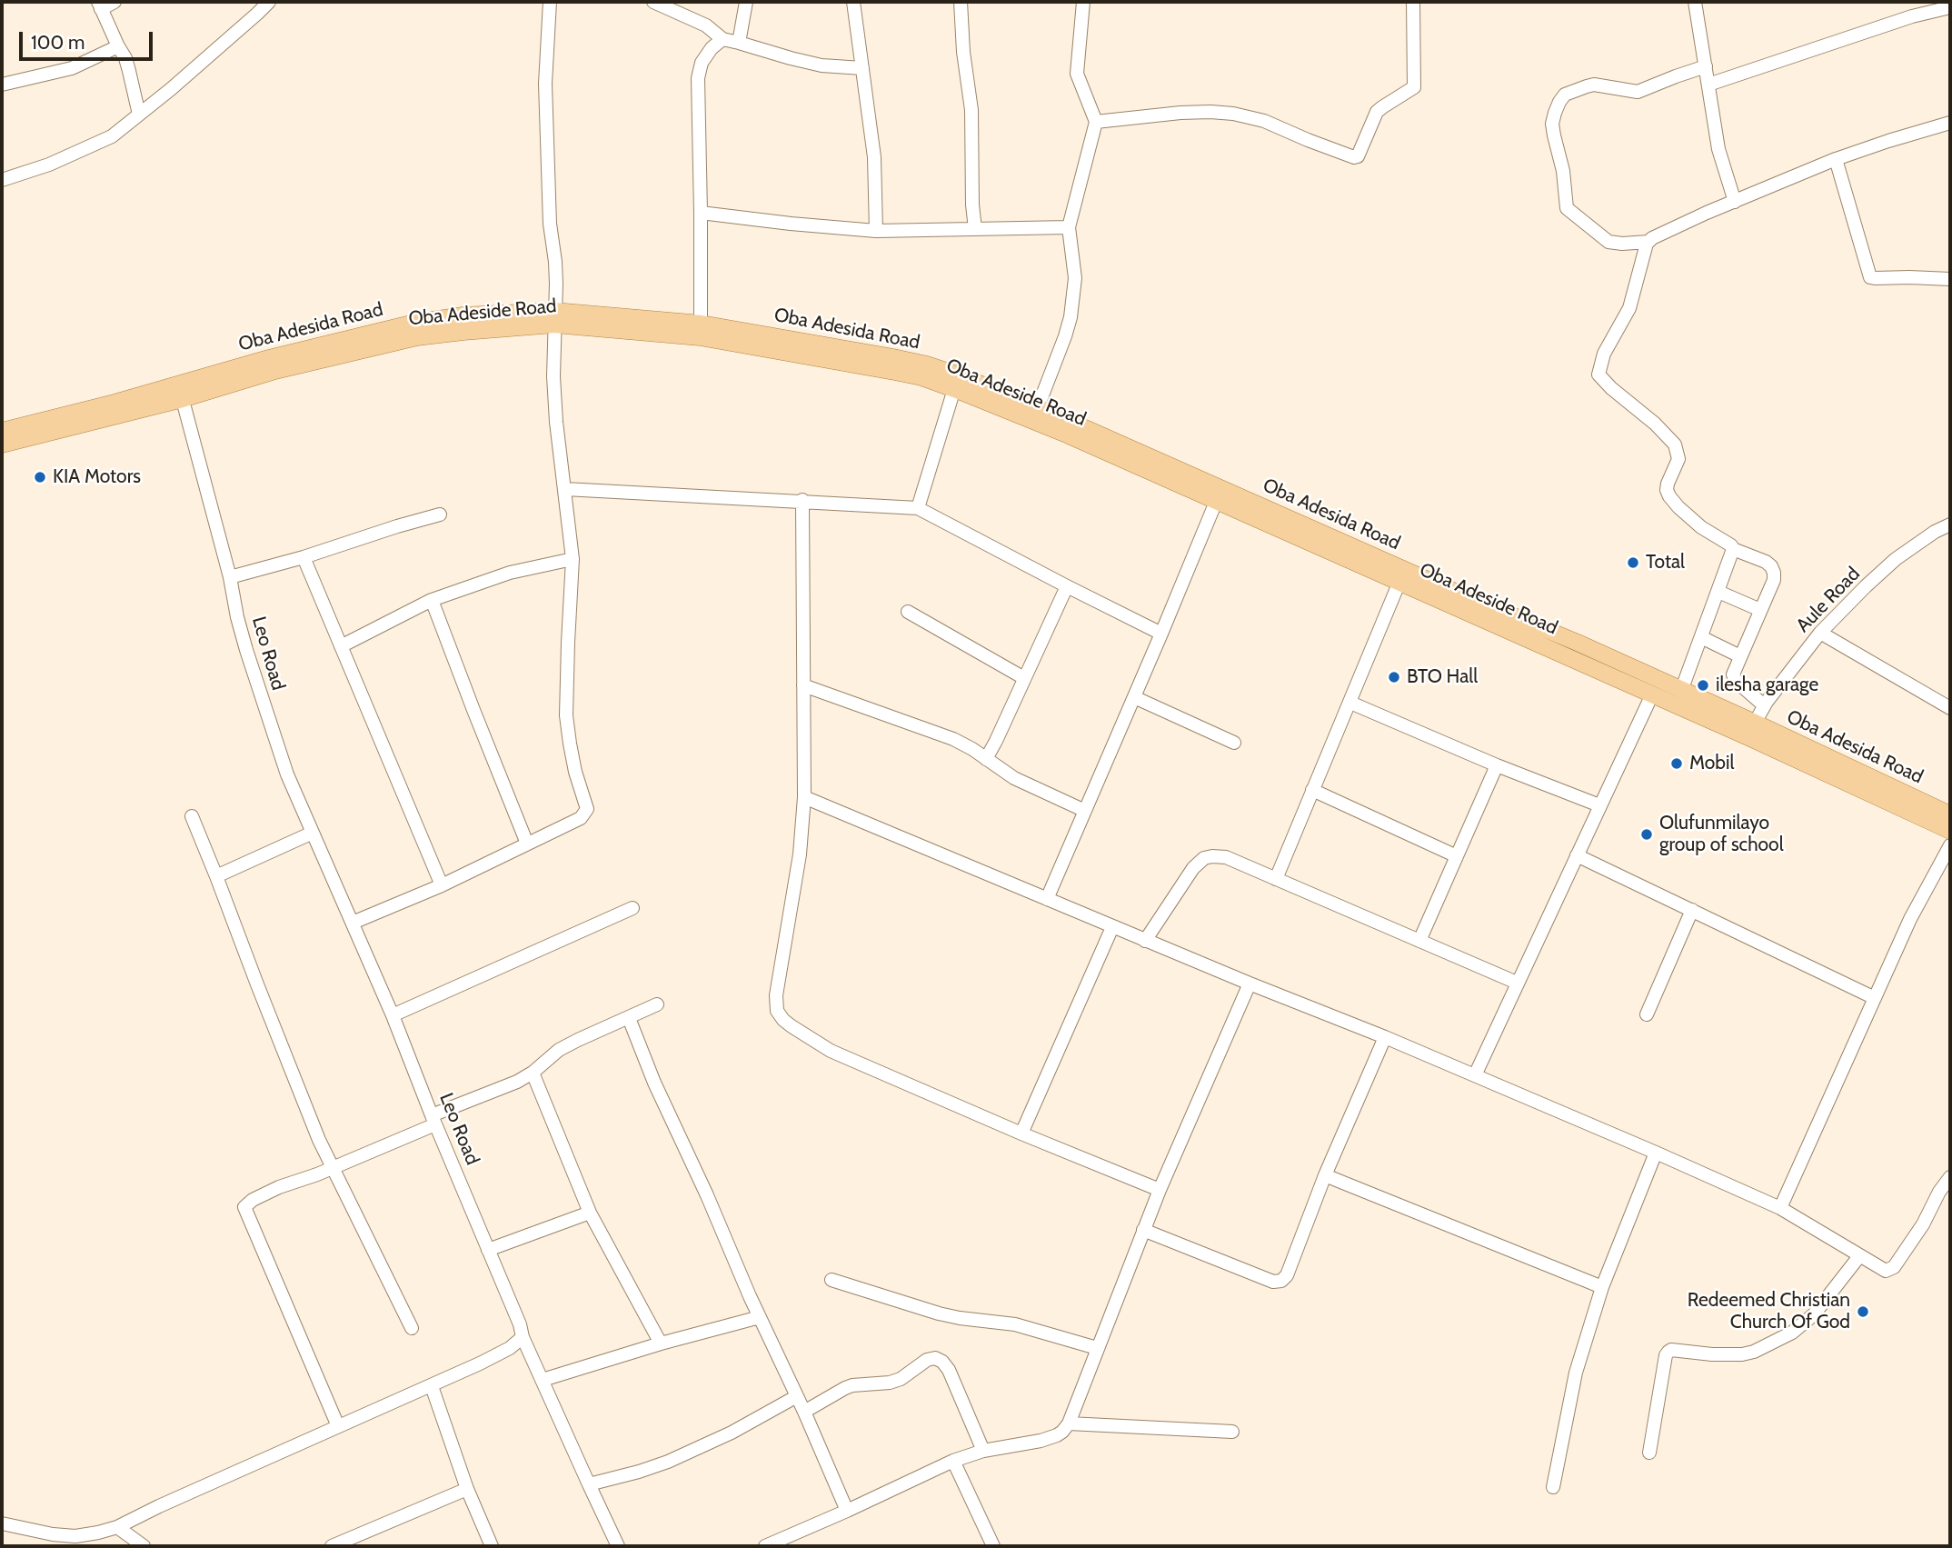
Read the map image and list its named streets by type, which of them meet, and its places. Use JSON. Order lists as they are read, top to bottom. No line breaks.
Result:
{"streets":{"main road":["Oba Adeside Road","Oba Adesida Road"],"street":["Aule Road","Leo Road"]},"crossings":[["Oba Adeside Road","Oba Adesida Road"],["Oba Adesida Road","Aule Road"],["Oba Adesida Road","Leo Road"]],"places":["KIA Motors","Total","BTO Hall","ilesha garage","Mobil","Olufunmilayo group of school","Redeemed Christian Church Of God"],"scale_bar":"100 m"}
